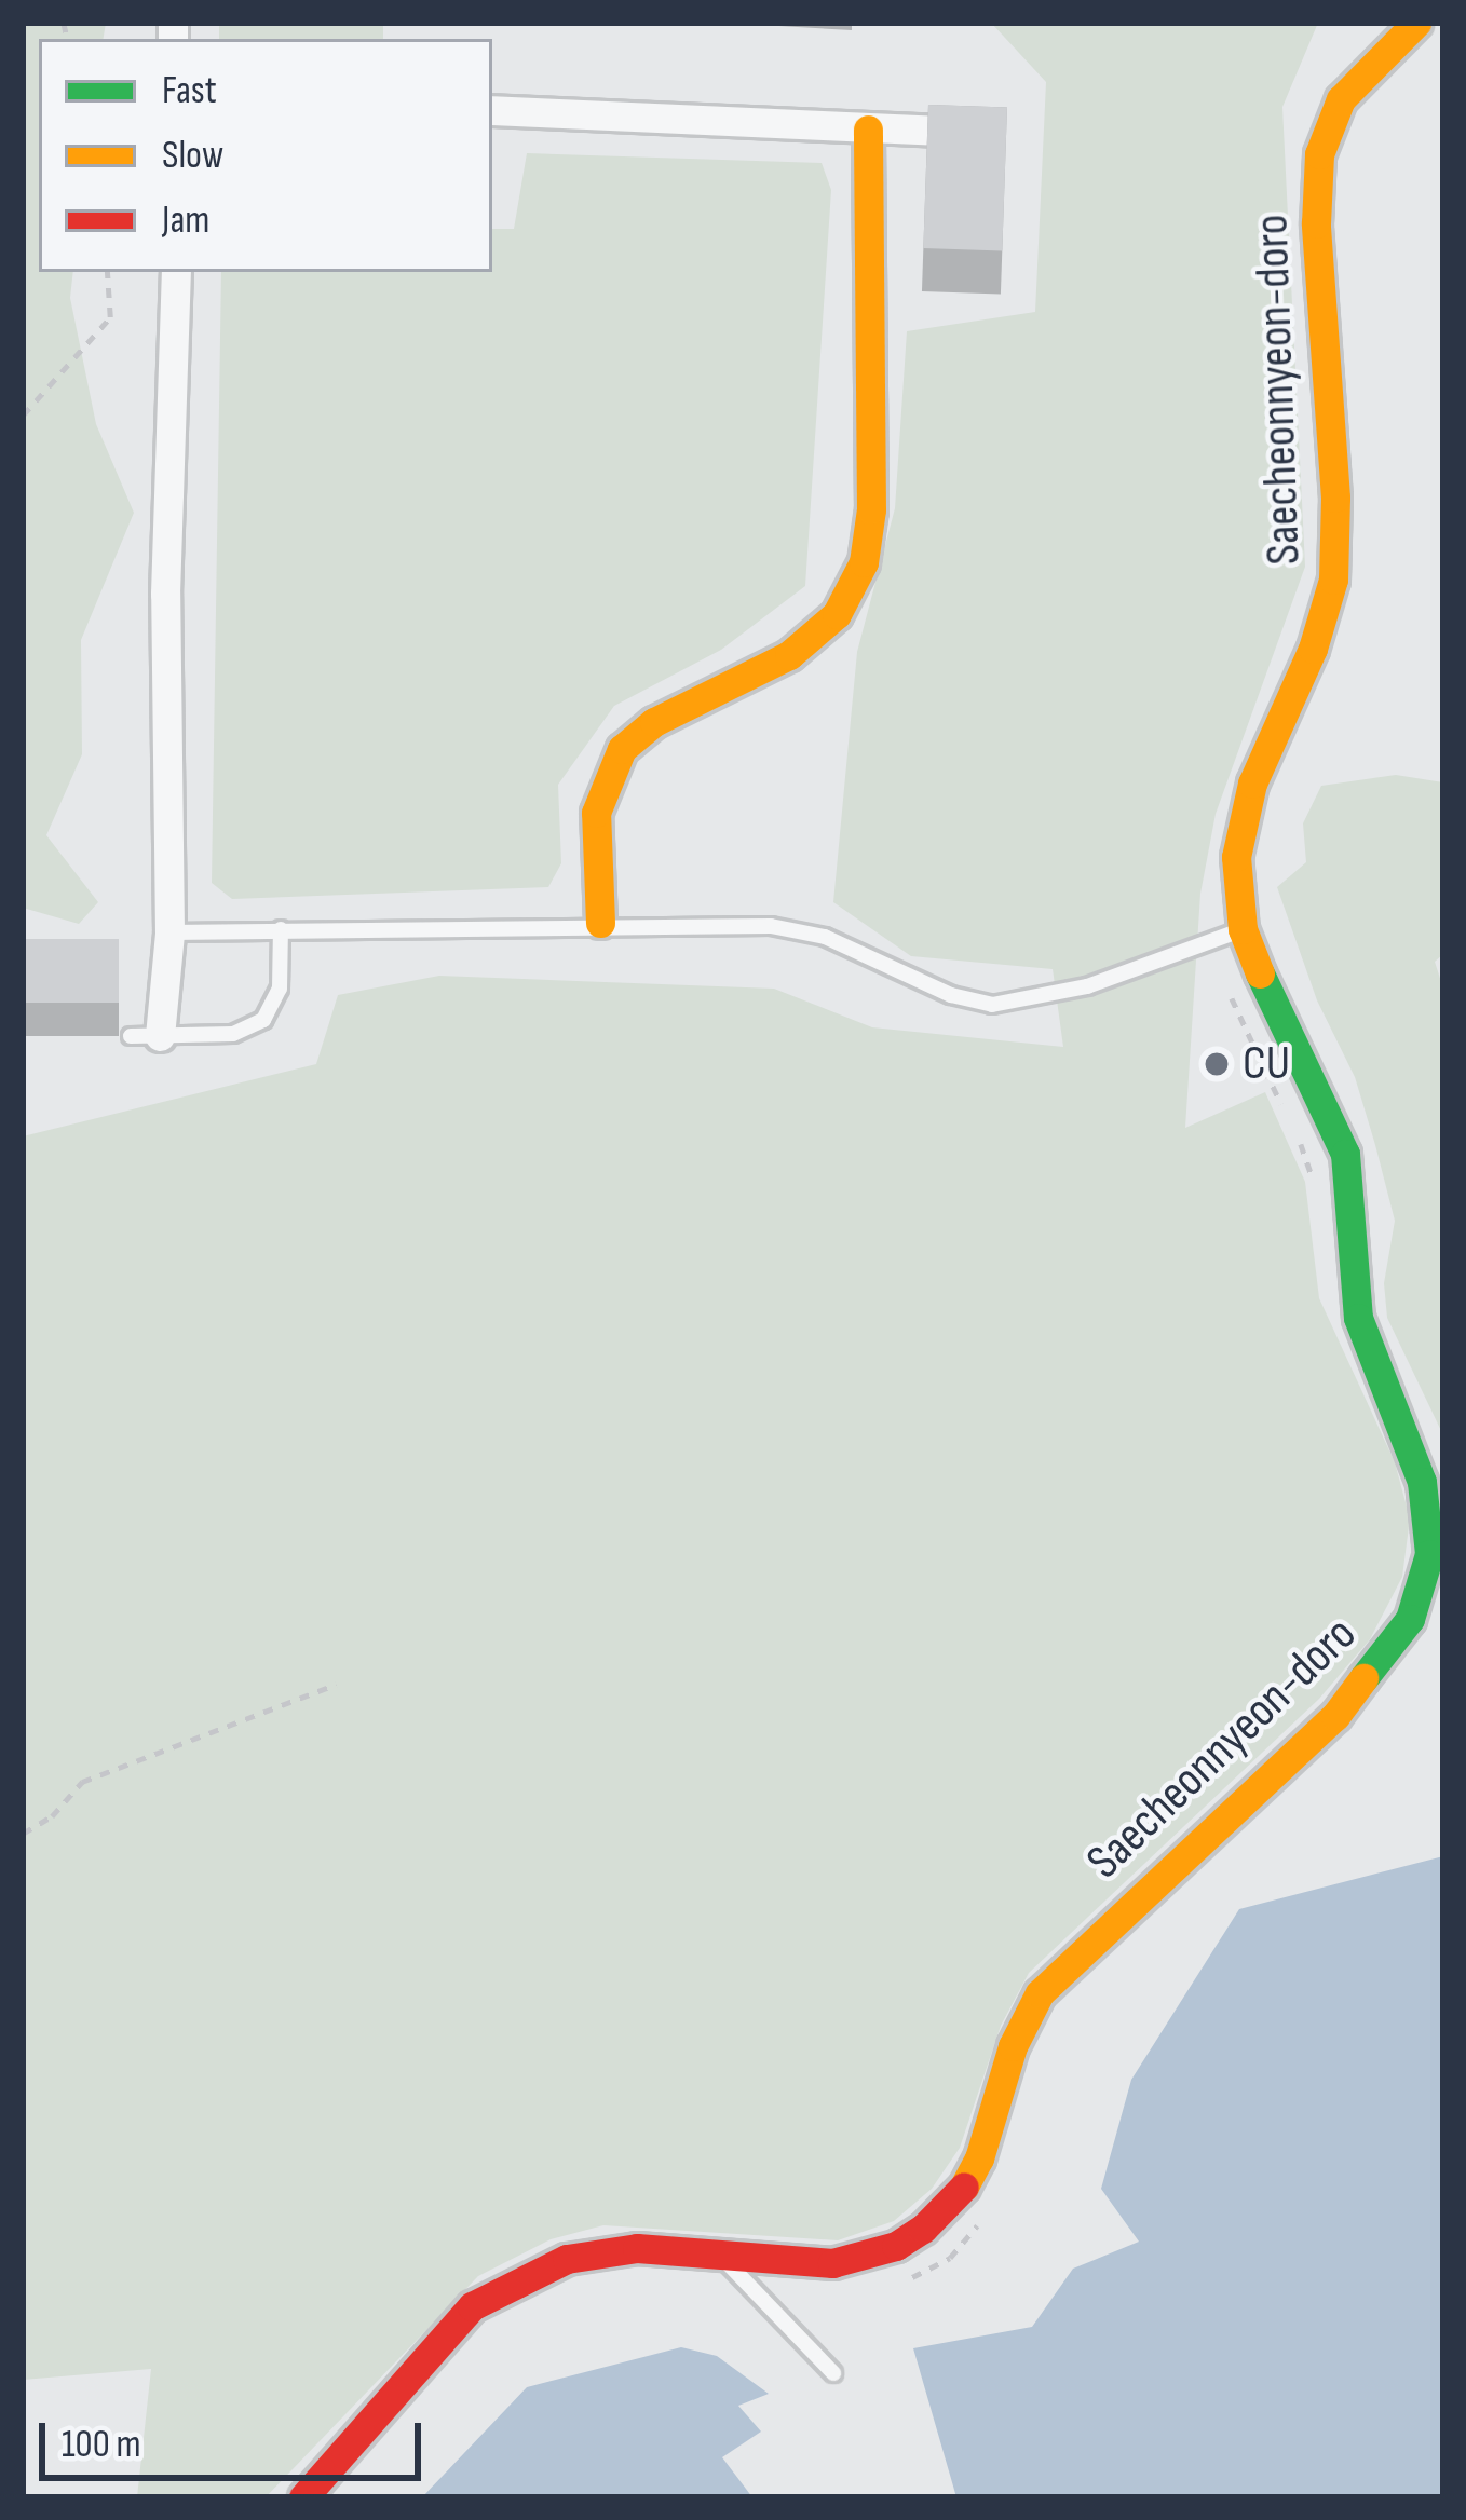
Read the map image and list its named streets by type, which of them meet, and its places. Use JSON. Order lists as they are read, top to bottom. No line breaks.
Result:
{"streets":{"street":["Saecheonnyeon-doro"]},"places":["CU"],"legend":["Fast","Slow","Jam"],"scale_bar":"100 m"}
